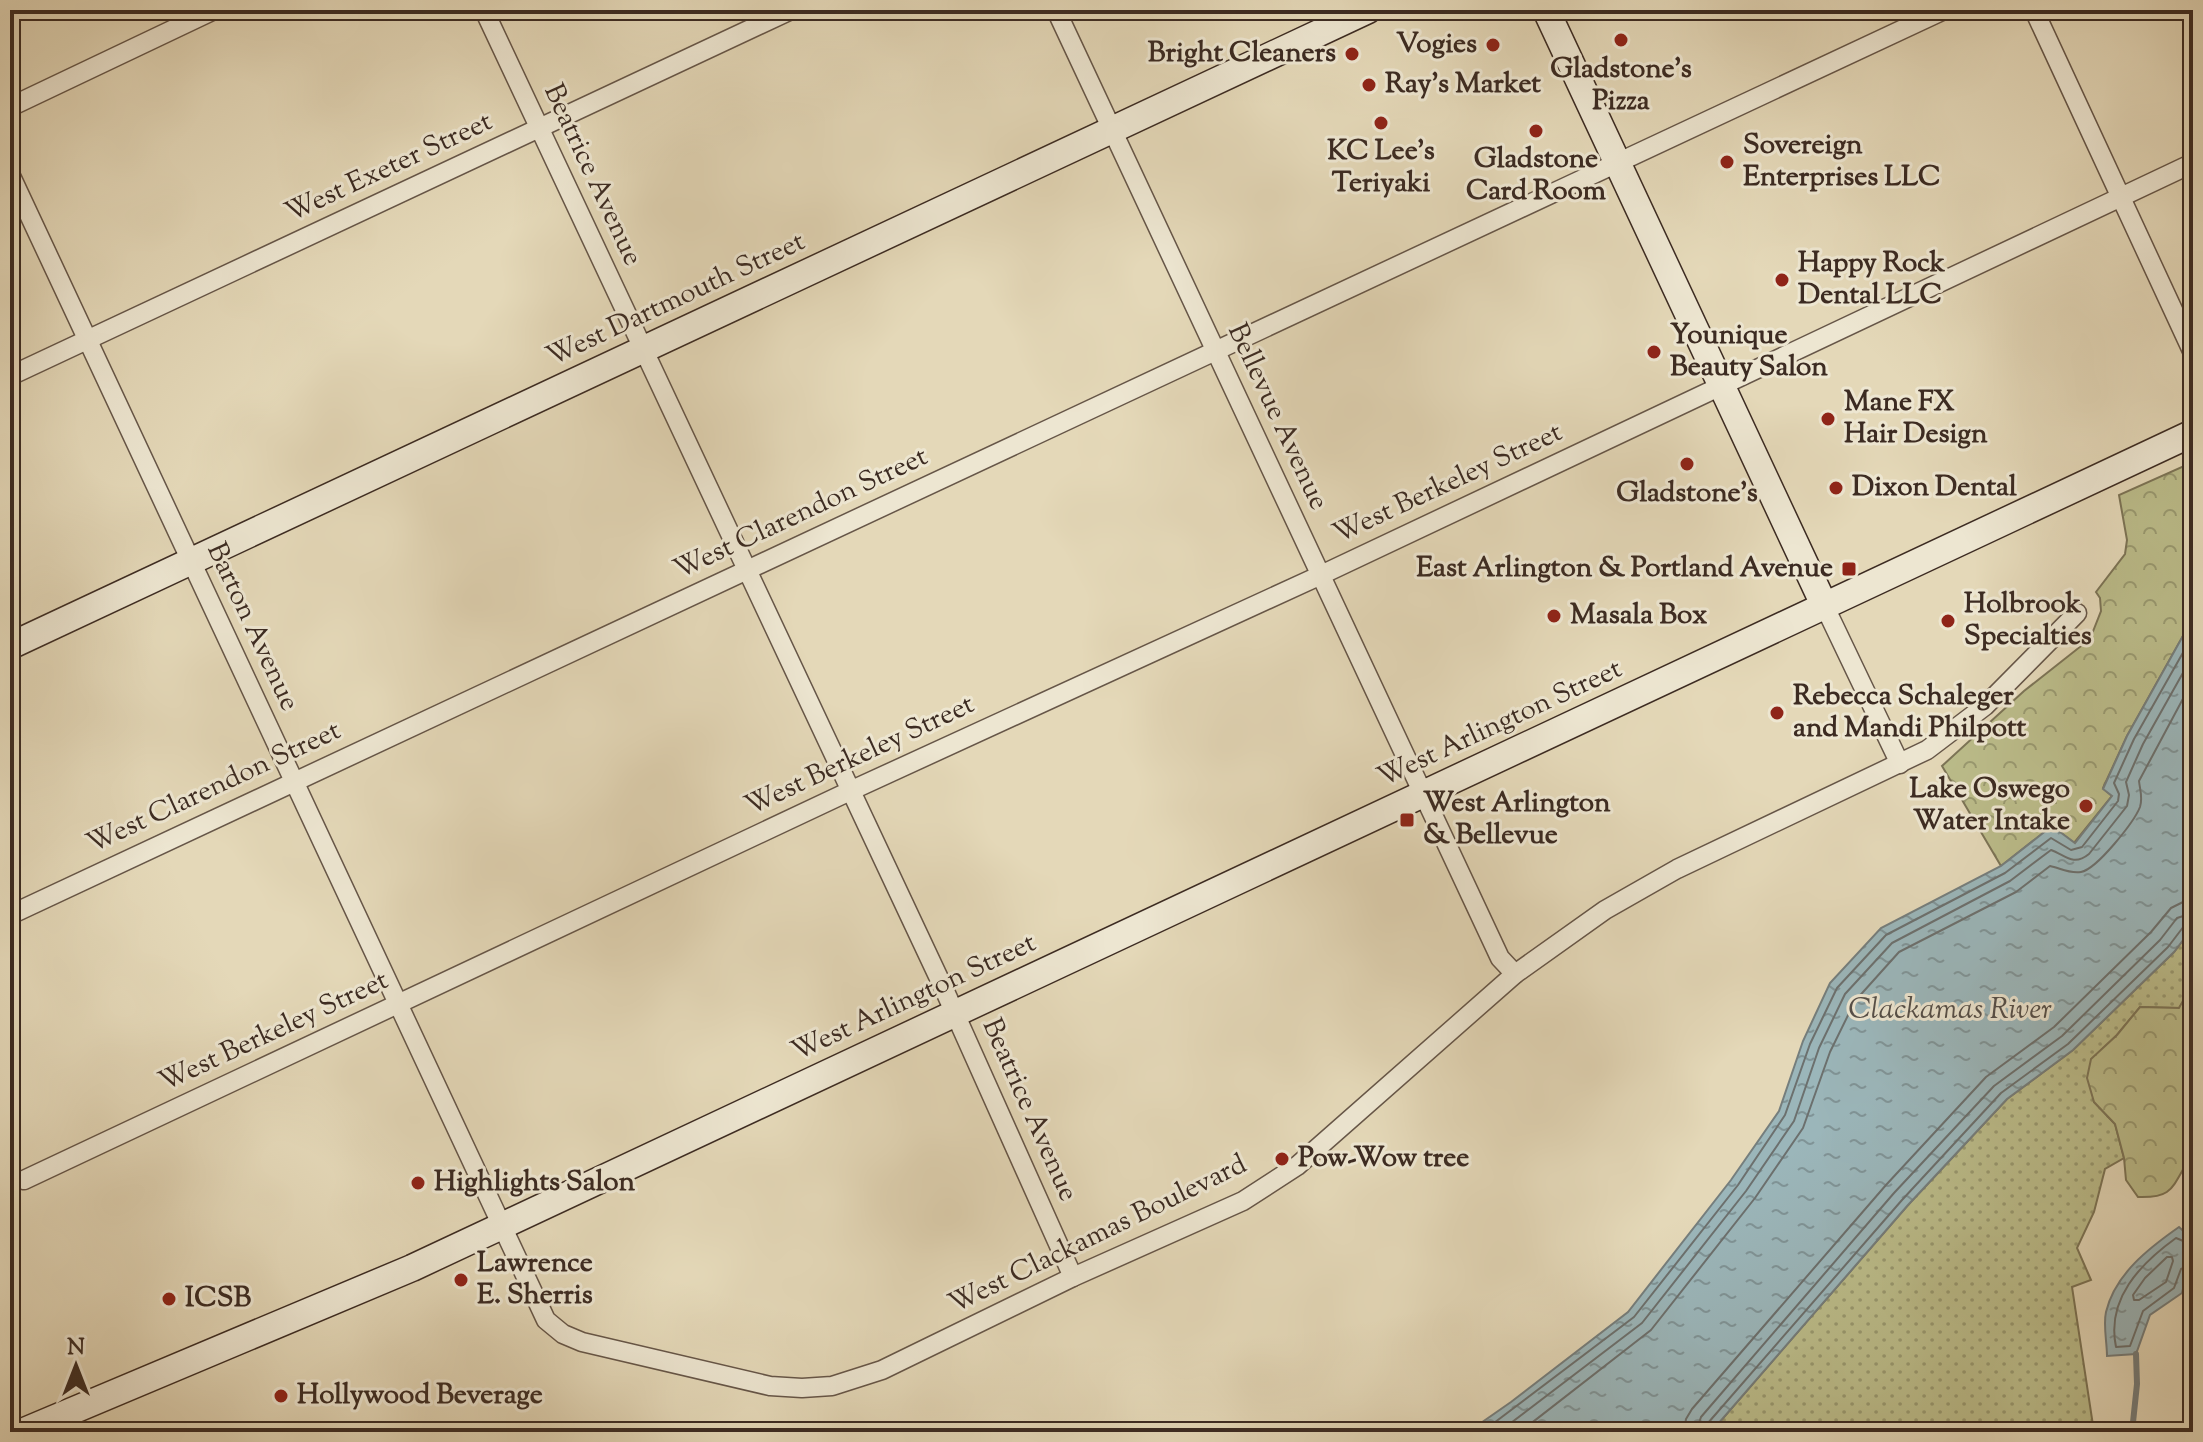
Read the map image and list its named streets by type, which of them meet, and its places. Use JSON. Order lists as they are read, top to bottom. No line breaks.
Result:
{"streets":{"main road":["West Dartmouth Street","West Arlington Street"],"street":["West Exeter Street","Beatrice Avenue","Bellevue Avenue","West Berkeley Street","West Clarendon Street","Barton Avenue","West Clackamas Boulevard"]},"crossings":[["West Exeter Street","Beatrice Avenue"],["West Exeter Street","Barton Avenue"],["Beatrice Avenue","West Dartmouth Street"],["Beatrice Avenue","West Berkeley Street"],["Beatrice Avenue","West Clarendon Street"],["Beatrice Avenue","West Arlington Street"],["Beatrice Avenue","West Clackamas Boulevard"],["West Dartmouth Street","Bellevue Avenue"],["West Dartmouth Street","Barton Avenue"],["Bellevue Avenue","West Berkeley Street"],["Bellevue Avenue","West Clarendon Street"],["Bellevue Avenue","West Arlington Street"],["Bellevue Avenue","West Clackamas Boulevard"],["West Berkeley Street","Barton Avenue"],["West Clarendon Street","Barton Avenue"],["Barton Avenue","West Arlington Street"],["Barton Avenue","West Clackamas Boulevard"]],"water":["Clackamas River"],"places":{"other":["Gladstone's Pizza","Vogies","Bright Cleaners","Ray's Market","KC Lee's Teriyaki","Gladstone Card Room","Sovereign Enterprises LLC","Happy Rock Dental LLC","Younique Beauty Salon","Mane FX Hair Design","Gladstone's","Dixon Dental","Masala Box","Holbrook Specialties","Rebecca Schaleger and Mandi Philpott","Lake Oswego Water Intake","Pow-Wow tree","Highlights Salon","Lawrence E. Sherris","ICSB","Hollywood Beverage"],"transit":["East Arlington & Portland Avenue","West Arlington & Bellevue"]},"north":"top"}
